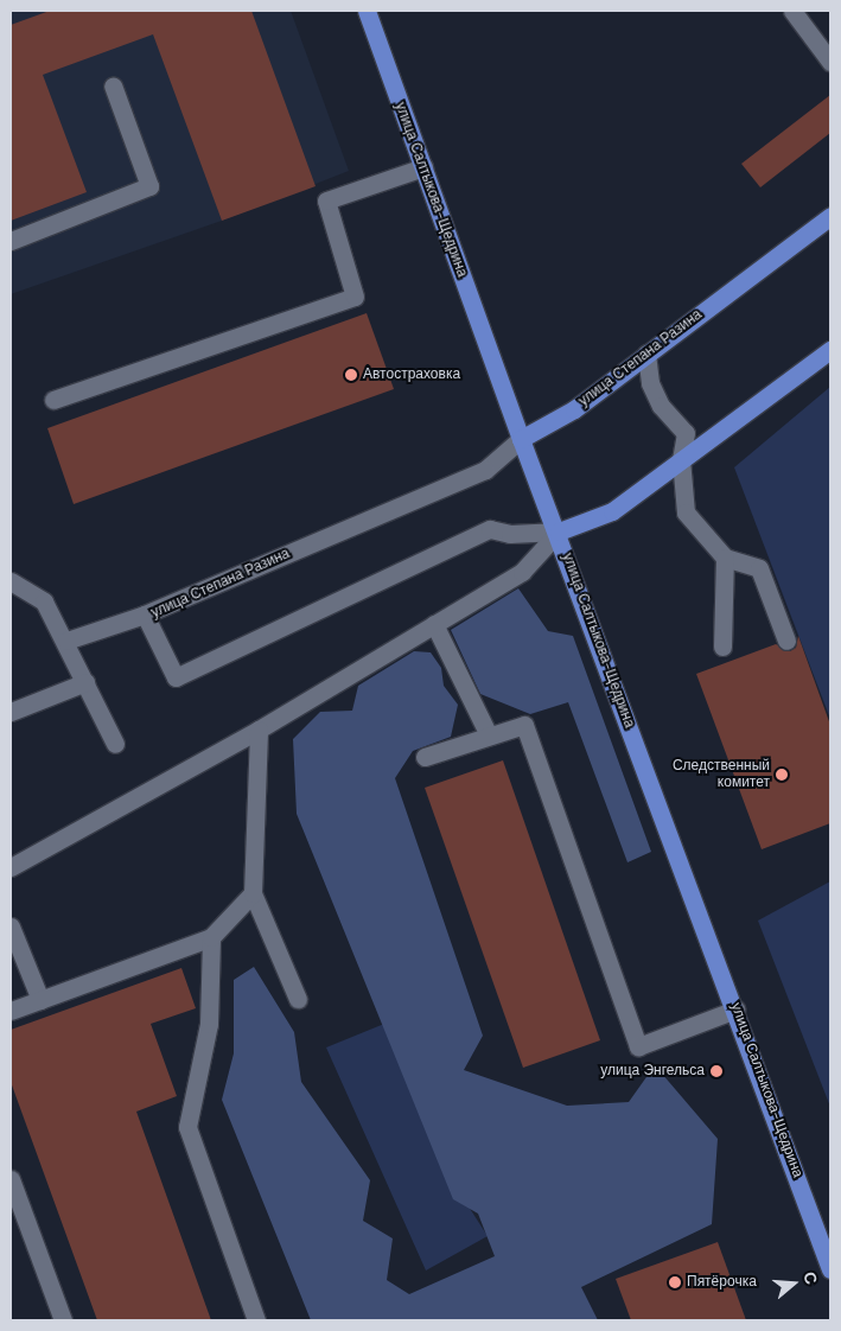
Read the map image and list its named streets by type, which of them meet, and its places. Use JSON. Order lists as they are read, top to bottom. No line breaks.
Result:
{"streets":{"main road":["улица Салтыкова-Щедрина","улица Степана Разина"]},"crossings":[["улица Салтыкова-Щедрина","улица Степана Разина"]],"places":["Автостраховка","Следственный комитет","улица Энгельса","Пятёрочка"],"north":"right"}
